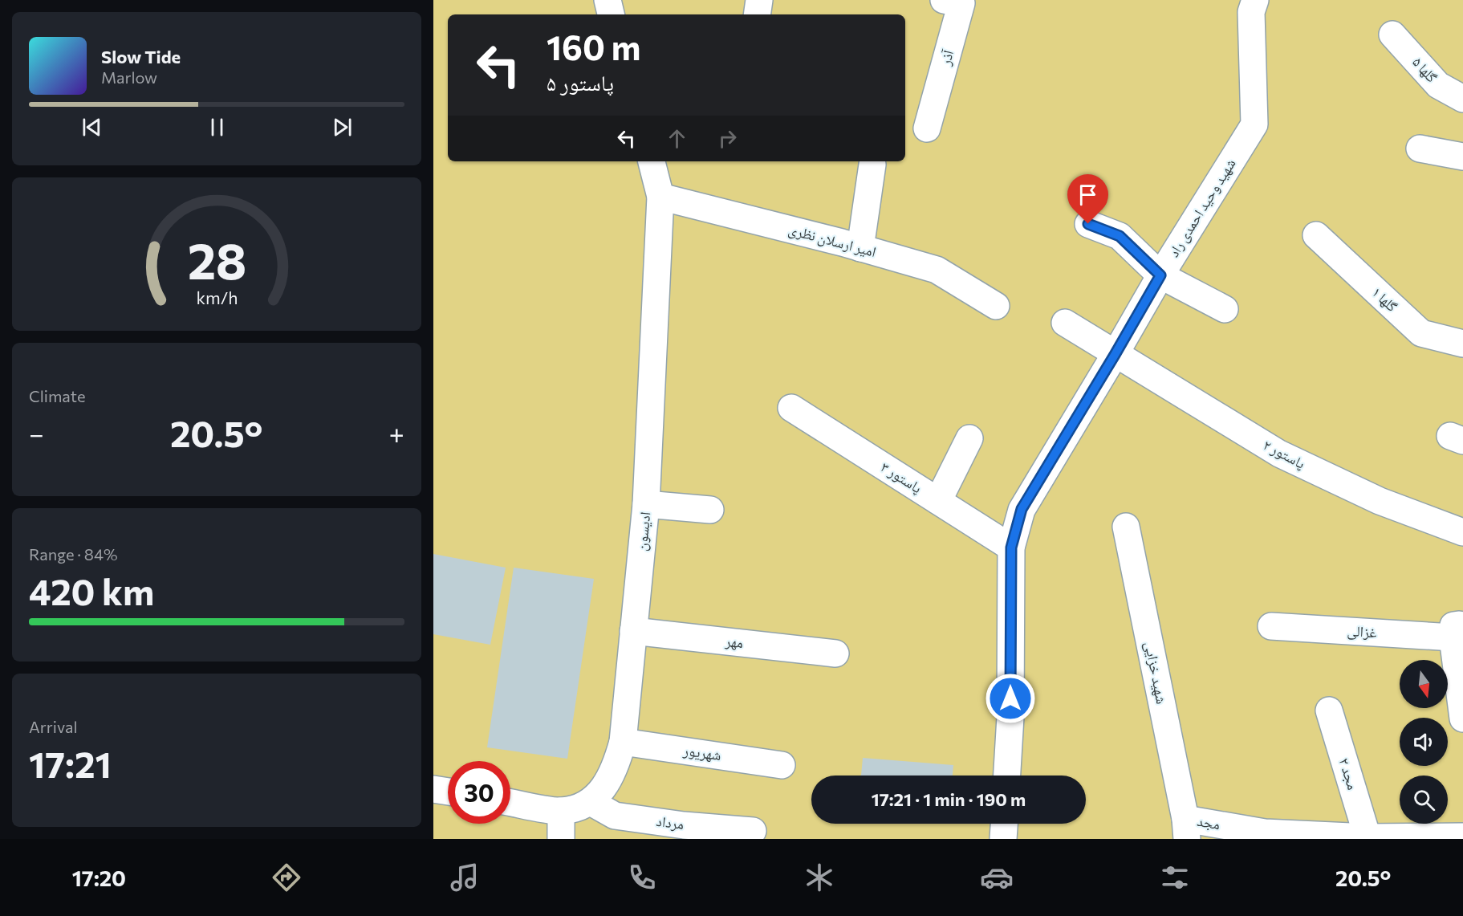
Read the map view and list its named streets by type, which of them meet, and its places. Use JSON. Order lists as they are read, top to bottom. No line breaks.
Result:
{"streets":{"street":["آذر","گلها ۵","شهید وحید احمدی راد","امیر ارسلان نظری","گلها ۱","پاستور ۲","پاستور ۳","ادیسون","غزالی","مهر","شهید خزایی","شهریور","مجد ۲","مرداد","مجد"]},"crossings":[["شهید وحید احمدی راد","پاستور ۲"],["شهید وحید احمدی راد","پاستور ۳"],["امیر ارسلان نظری","ادیسون"],["ادیسون","مهر"],["ادیسون","شهریور"],["ادیسون","مرداد"],["شهید خزایی","مجد"],["مجد ۲","مجد"]],"north":"bottom","page":{"turn":["160 m","پاستور ۵"],"song":["Slow Tide","Marlow"],"tile":["Climate",["Range · 84%","420 km"],["Arrival","17:21"]],"heat":["−","20.5°","+"],"limit":"30","trip":"17:21 · 1 min · 190 m","tabs":["17:20","20.5°"],"gauge":["28","km/h"]}}
